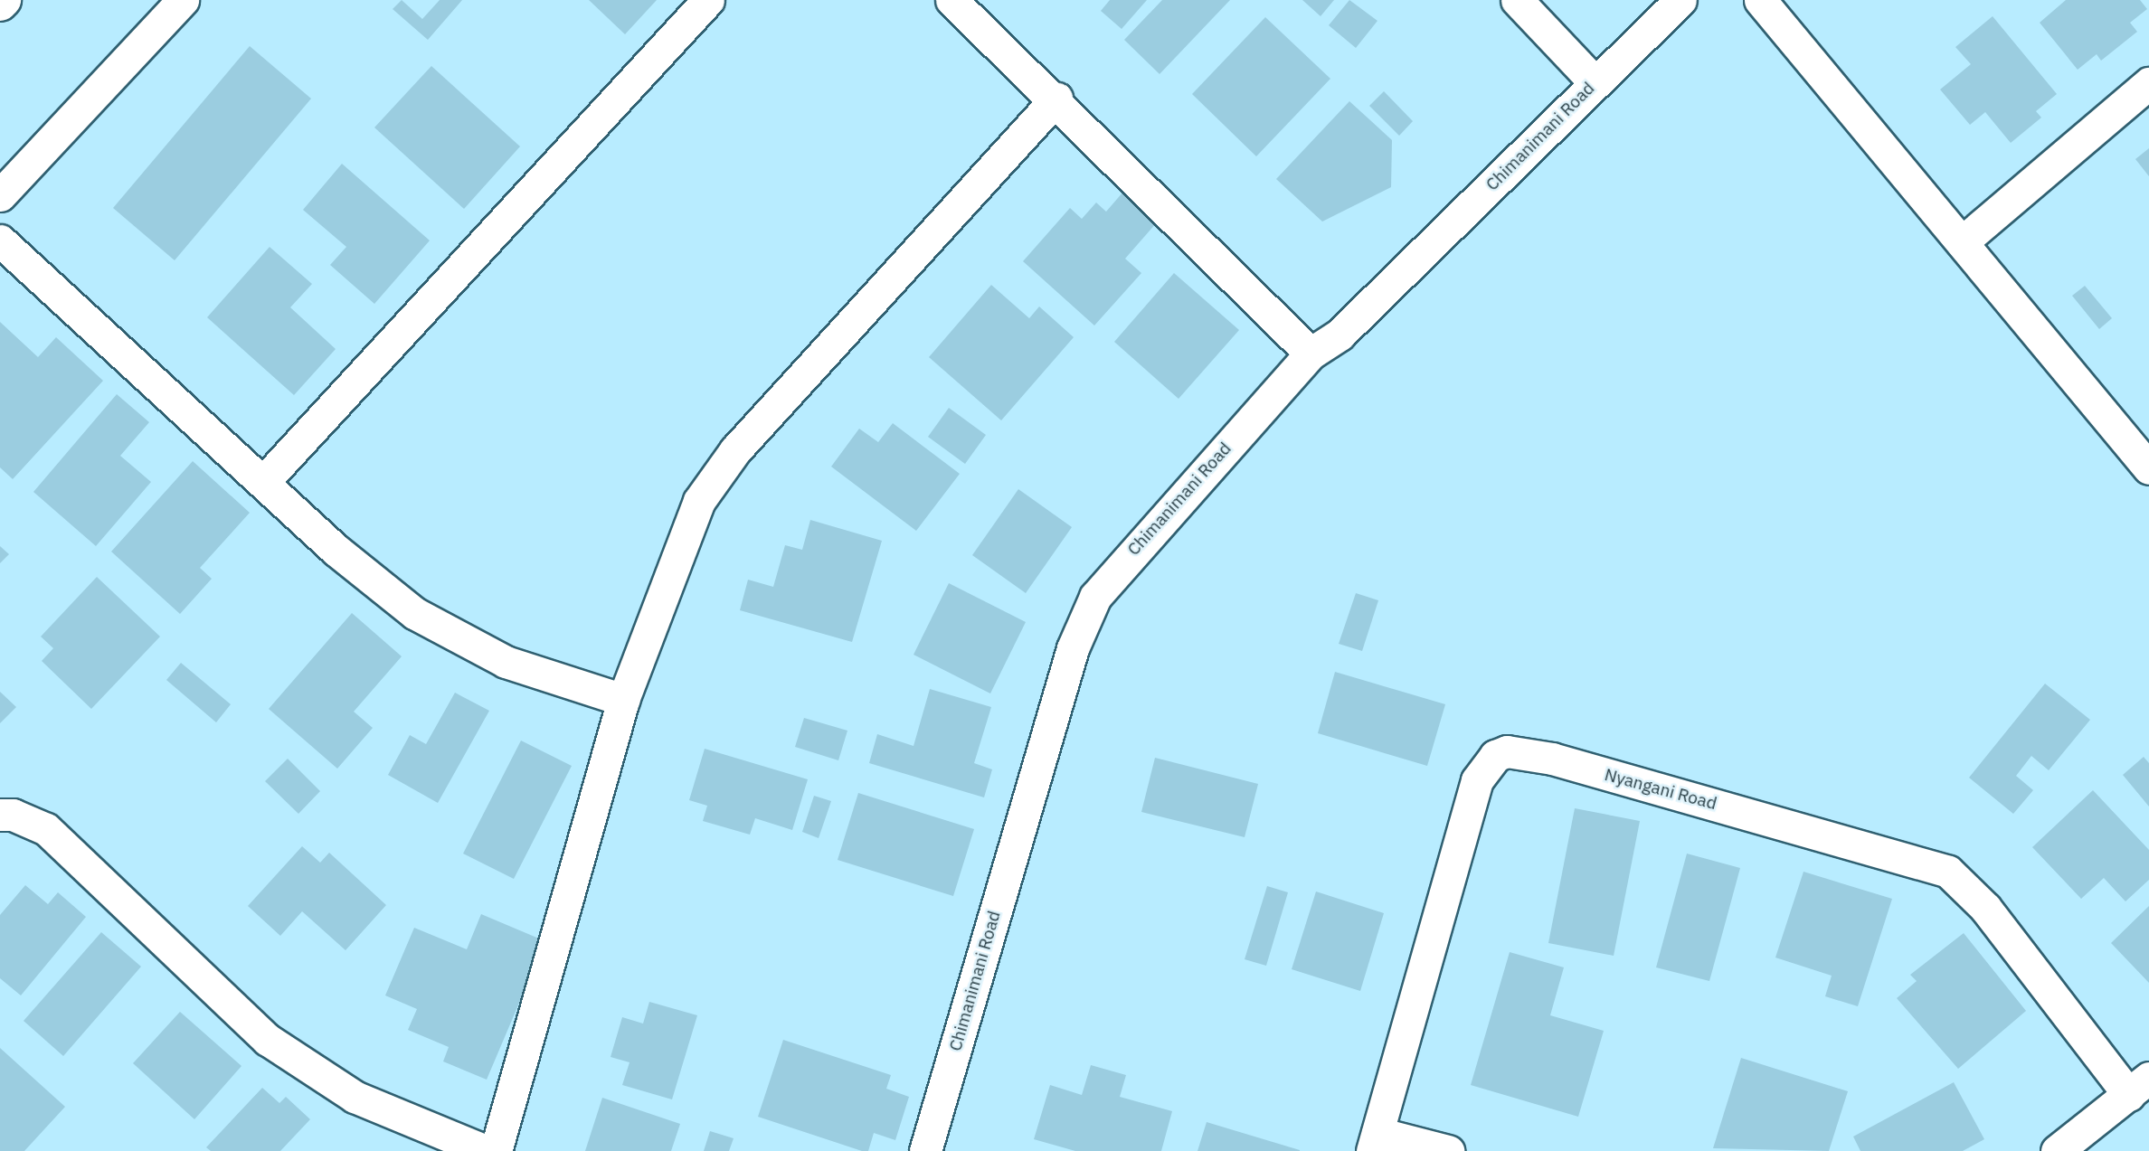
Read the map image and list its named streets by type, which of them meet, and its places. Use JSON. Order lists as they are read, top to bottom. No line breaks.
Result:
{"streets":{"street":["Chimanimani Road","Nyangani Road"]}}
